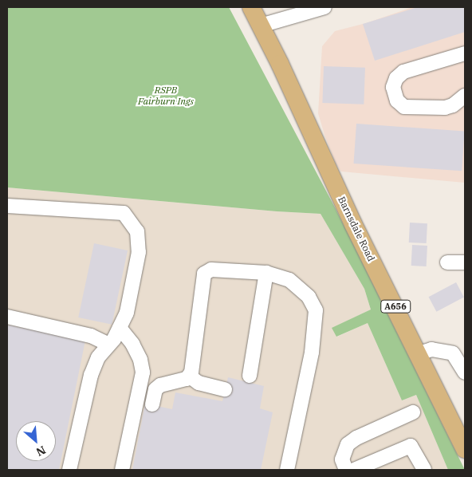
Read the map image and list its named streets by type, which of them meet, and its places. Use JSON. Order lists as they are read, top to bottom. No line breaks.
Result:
{"streets":{"main road":["Barnsdale Road","A656"]},"parks":["RSPB Fairburn Ings"],"north":"bottom right"}
